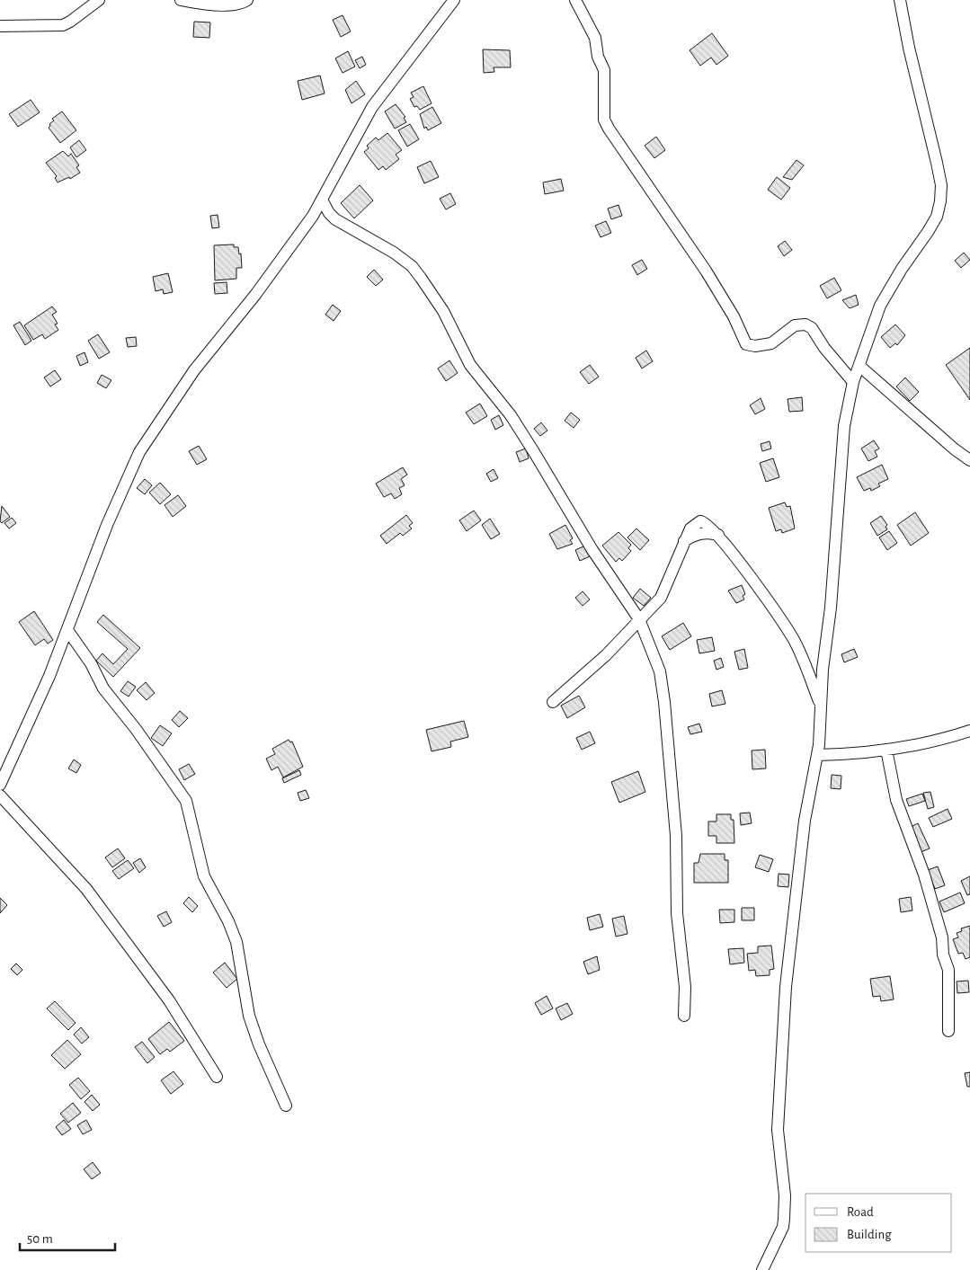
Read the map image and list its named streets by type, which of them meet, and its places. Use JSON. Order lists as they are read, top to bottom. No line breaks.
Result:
{"legend":["Road","Building"],"scale_bar":"50 m"}
